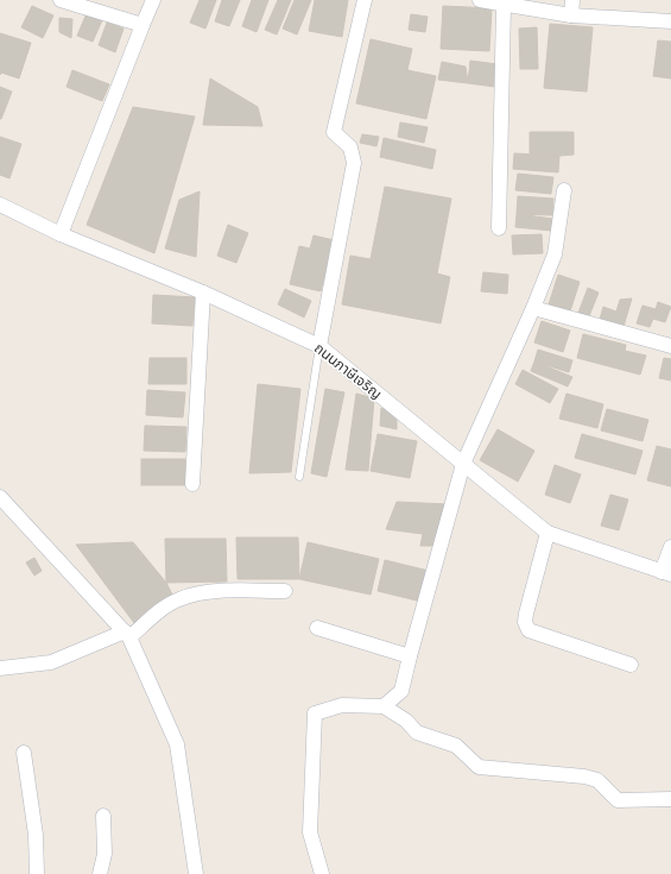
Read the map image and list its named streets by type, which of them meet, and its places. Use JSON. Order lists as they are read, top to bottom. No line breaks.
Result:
{"streets":{"street":["ถนนภาษีเจริญ"]}}
